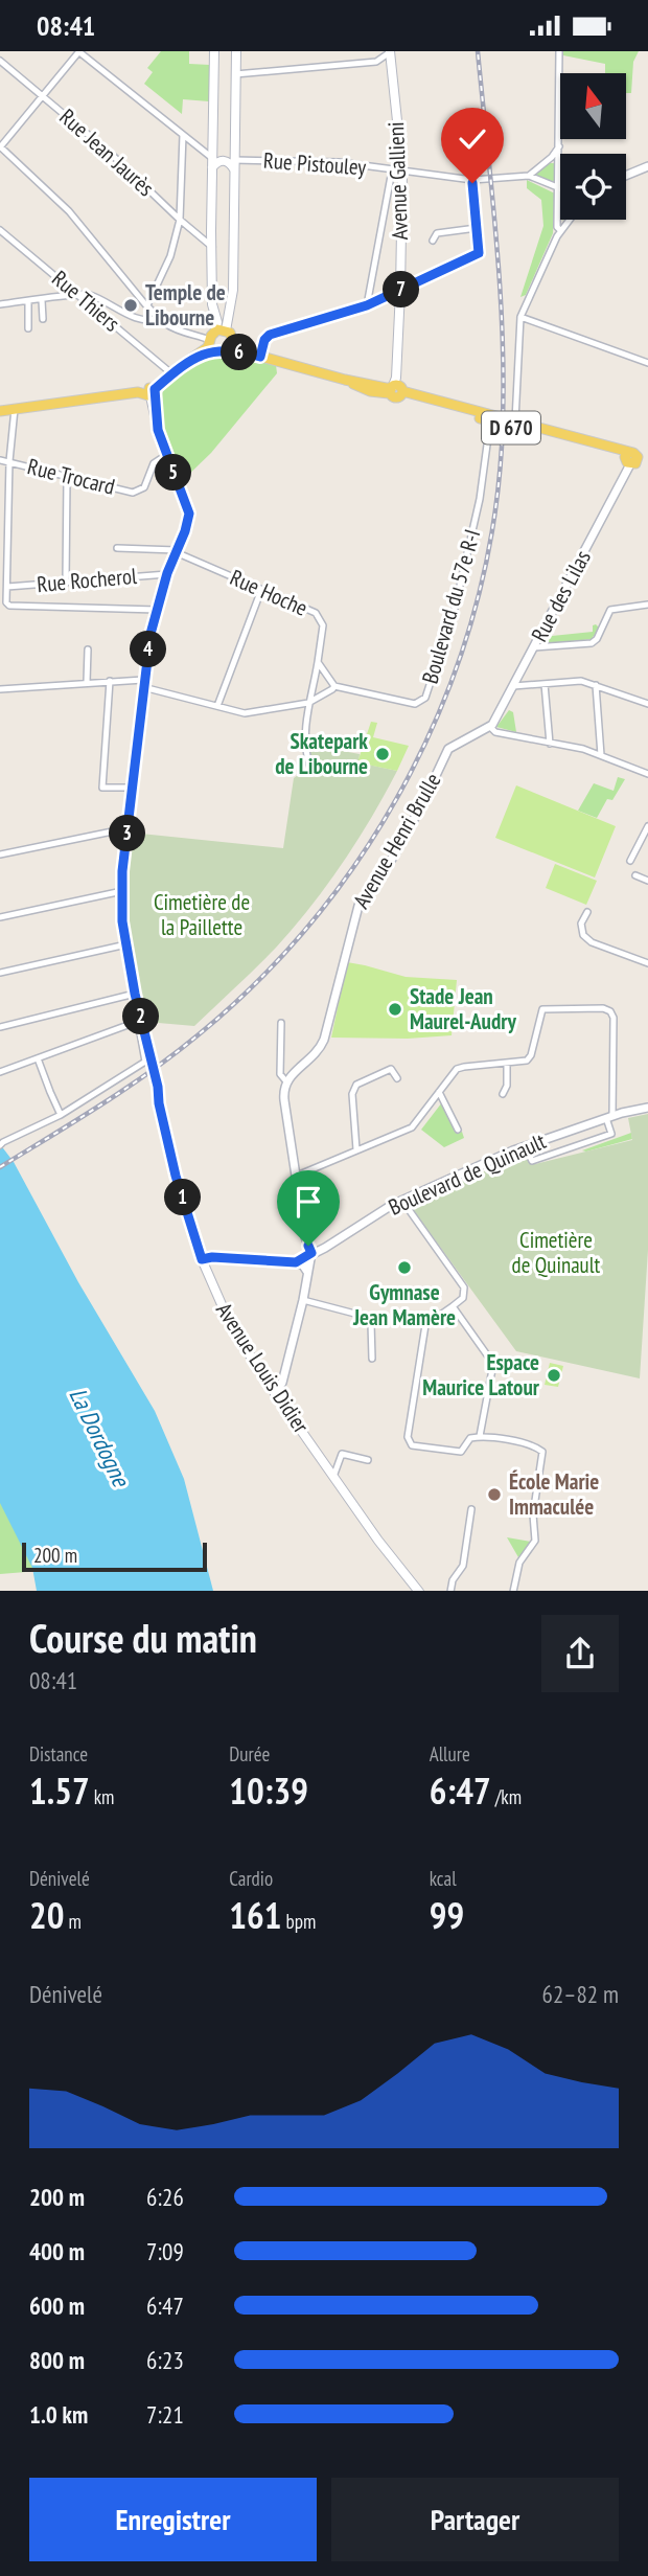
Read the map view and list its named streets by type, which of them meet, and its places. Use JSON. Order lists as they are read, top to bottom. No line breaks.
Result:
{"streets":{"main road":["Avenue Gallieni","D 670","Avenue Louis Didier"],"street":["Rue Jean Jaurès","Rue Pistouley","Rue Thiers","Rue Trocard","Rue Rocherol","Rue Hoche","Rue des Lilas","Boulevard du 57e R-I","Avenue Henri Brulle","Boulevard de Quinault"]},"crossings":[["Rue Pistouley","Avenue Gallieni"],["Avenue Gallieni","D 670"],["D 670","Rue des Lilas"],["D 670","Boulevard du 57e R-I"],["Rue Trocard","Avenue Louis Didier"],["Rue Rocherol","Avenue Louis Didier"],["Rue Hoche","Avenue Louis Didier"],["Rue des Lilas","Avenue Henri Brulle"]],"water":["La Dordogne"],"parks":["Cimetière de la Paillette","Cimetière de Quinault"],"places":["Temple de Libourne","Skatepark de Libourne","Stade Jean Maurel-Audry","Gymnase Jean Mamère","Espace Maurice Latour","École Marie Immaculée"],"scale_bar":"200 m","north":"top","page":{"status":"08:41","pins":["7","6","5","4","3","2","1"],"scale":"200 m","heading":["Course du matin","08:41"],"stats":[["Distance","1.57 km"],["Durée","10:39"],["Allure","6:47 /km"],["Dénivelé","20 m"],["Cardio","161 bpm"],["kcal","99"]],"chart":["Dénivelé","62–82 m"],"list":[{"name":"200 m","note":"6:26"},{"name":"400 m","note":"7:09"},{"name":"600 m","note":"6:47"},{"name":"800 m","note":"6:23"},{"name":"1.0 km","note":"7:21"}],"buttons":["Enregistrer","Partager"]}}
